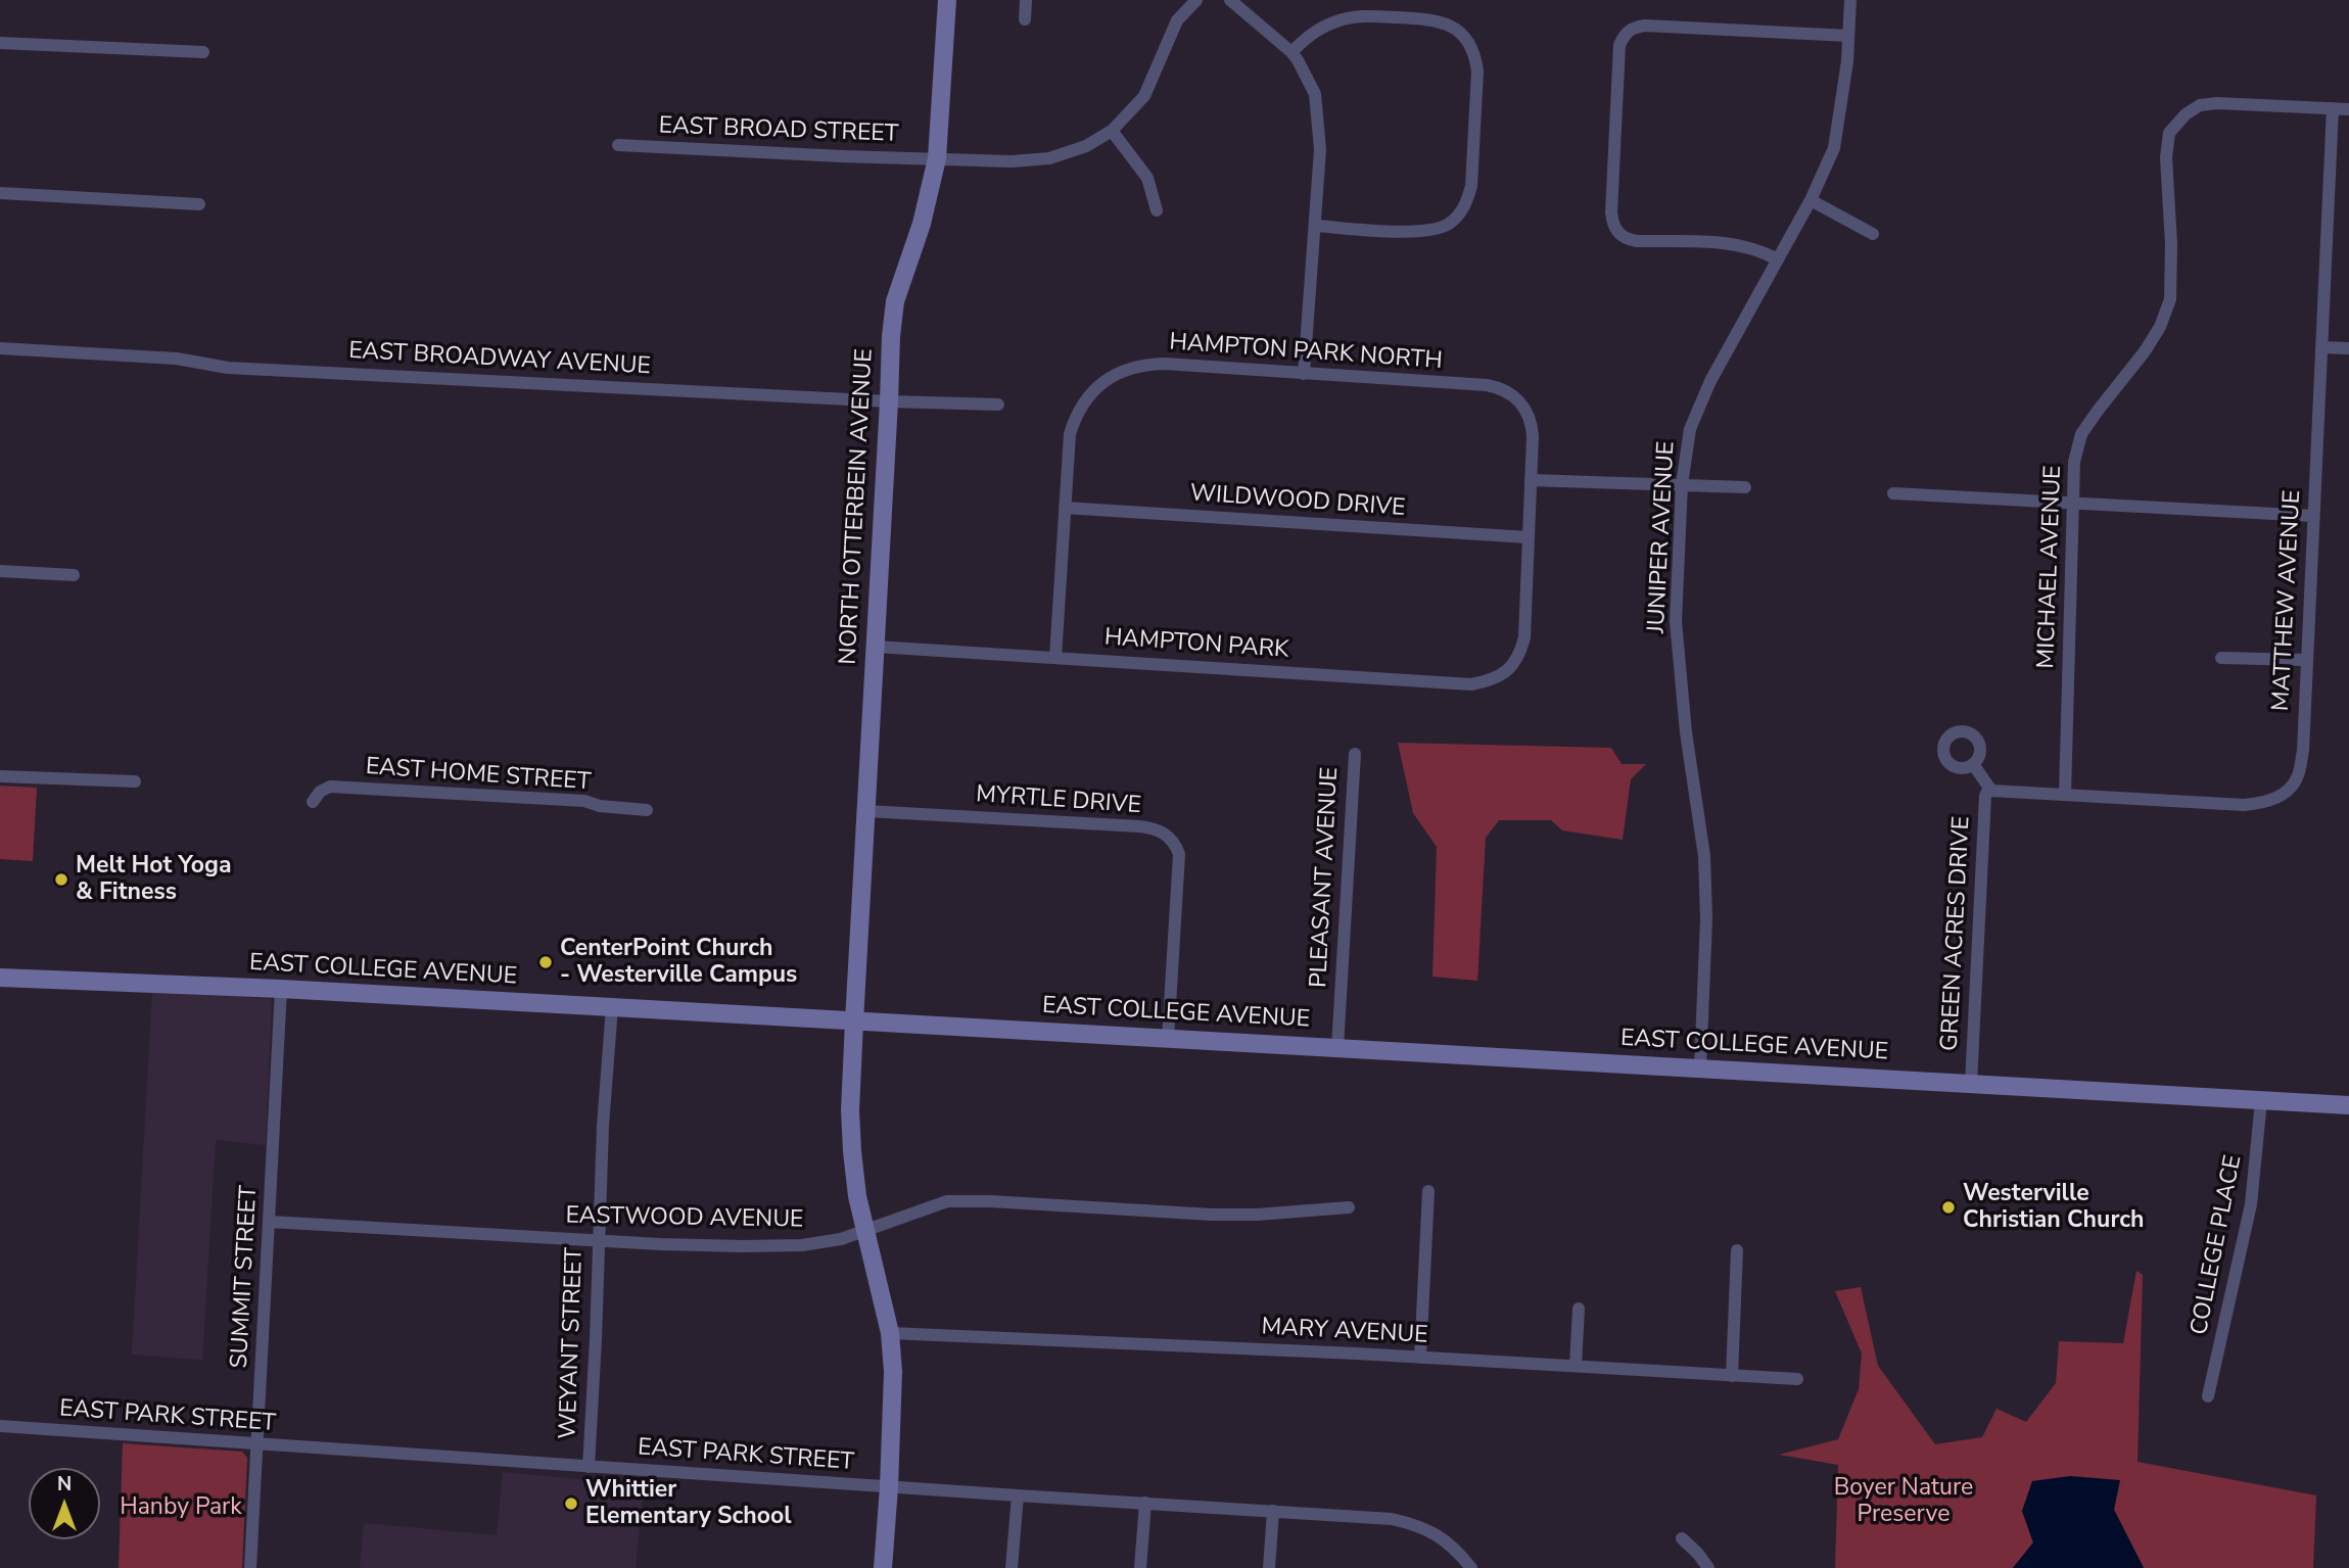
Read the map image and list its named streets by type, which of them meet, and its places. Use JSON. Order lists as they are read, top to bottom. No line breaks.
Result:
{"streets":{"street":["EAST BROAD STREET","HAMPTON PARK NORTH","EAST BROADWAY AVENUE","WILDWOOD DRIVE","NORTH OTTERBEIN AVENUE","JUNIPER AVENUE","MICHAEL AVENUE","MATTHEW AVENUE","HAMPTON PARK","EAST HOME STREET","MYRTLE DRIVE","PLEASANT AVENUE","GREEN ACRES DRIVE","EAST COLLEGE AVENUE","EASTWOOD AVENUE","COLLEGE PLACE","SUMMIT STREET","MARY AVENUE","WEYANT STREET","EAST PARK STREET"]},"crossings":[["EAST BROAD STREET","NORTH OTTERBEIN AVENUE"],["HAMPTON PARK NORTH","WILDWOOD DRIVE"],["EAST BROADWAY AVENUE","NORTH OTTERBEIN AVENUE"],["WILDWOOD DRIVE","HAMPTON PARK"],["NORTH OTTERBEIN AVENUE","HAMPTON PARK"],["NORTH OTTERBEIN AVENUE","MYRTLE DRIVE"],["NORTH OTTERBEIN AVENUE","EAST COLLEGE AVENUE"],["NORTH OTTERBEIN AVENUE","EASTWOOD AVENUE"],["NORTH OTTERBEIN AVENUE","MARY AVENUE"],["NORTH OTTERBEIN AVENUE","EAST PARK STREET"],["JUNIPER AVENUE","EAST COLLEGE AVENUE"],["MICHAEL AVENUE","MATTHEW AVENUE"],["MATTHEW AVENUE","GREEN ACRES DRIVE"],["MYRTLE DRIVE","EAST COLLEGE AVENUE"],["PLEASANT AVENUE","EAST COLLEGE AVENUE"],["GREEN ACRES DRIVE","EAST COLLEGE AVENUE"],["EAST COLLEGE AVENUE","COLLEGE PLACE"],["EAST COLLEGE AVENUE","SUMMIT STREET"],["EAST COLLEGE AVENUE","WEYANT STREET"],["EASTWOOD AVENUE","SUMMIT STREET"],["EASTWOOD AVENUE","WEYANT STREET"],["SUMMIT STREET","EAST PARK STREET"],["WEYANT STREET","EAST PARK STREET"]],"parks":["Boyer Nature Preserve","Hanby Park"],"places":["Melt Hot Yoga & Fitness","CenterPoint Church - Westerville Campus","Westerville Christian Church","Whittier Elementary School"],"north":"top"}
